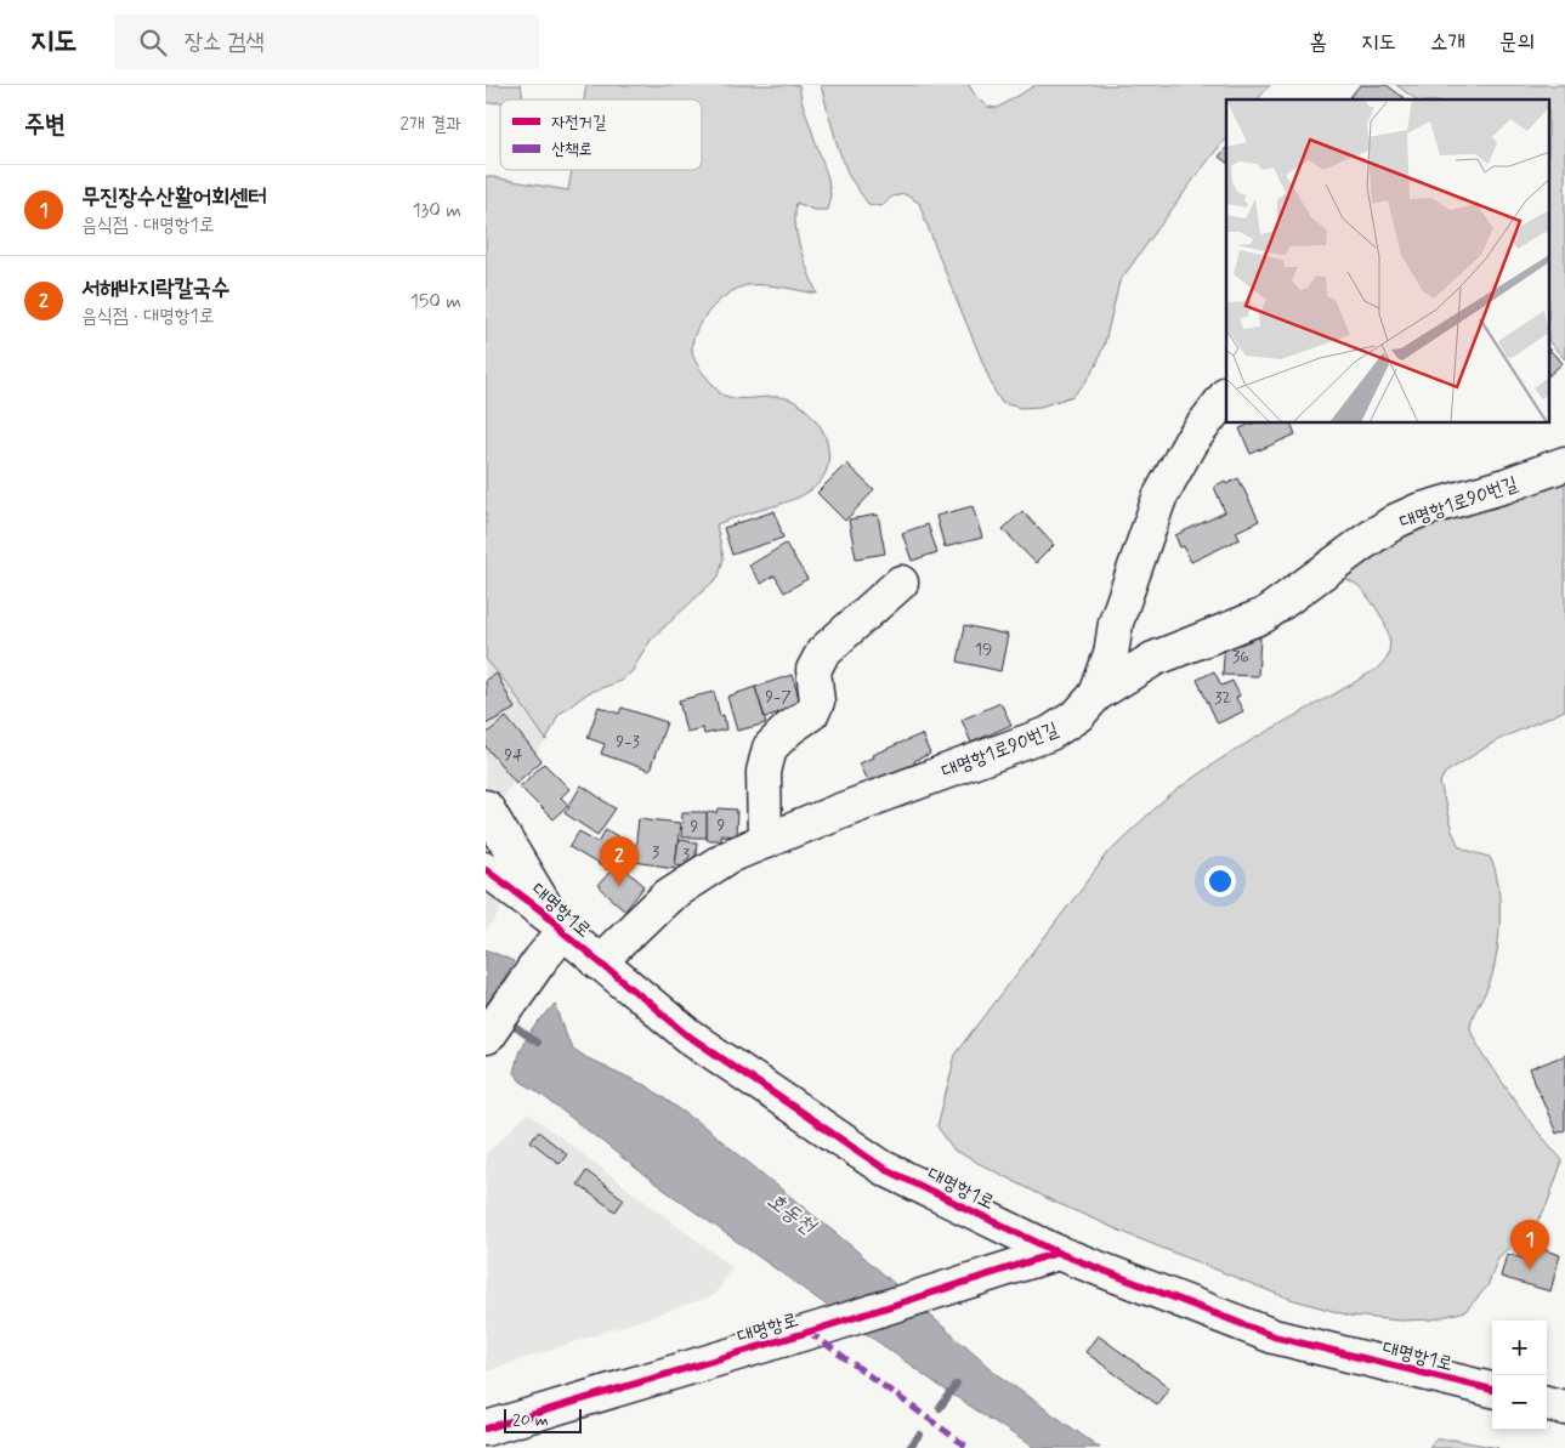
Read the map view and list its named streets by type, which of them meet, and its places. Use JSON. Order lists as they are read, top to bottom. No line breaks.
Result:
{"streets":{"street":["대명항1로90번길","대명항1로","대명항로"]},"crossings":[["대명항1로90번길","대명항1로"],["대명항1로","대명항로"]],"water":["호동천"],"house_numbers":["19","36","9-7","32","9-3","94","9","9","3","3"],"legend":["자전거길","산책로"],"scale_bar":"20 m","page":{"header":"지도","search":"장소 검색","nav":["홈","지도","소개","문의"],"heading":["주변","2개 결과"],"list":[{"mark":"1","name":"무진장수산활어회센터","note":"음식점 · 대명항1로","value":"130 m"},{"mark":"2","name":"서해바지락칼국수","note":"음식점 · 대명항1로","value":"150 m"}],"pins":["2","1"],"map_buttons":["+","−"],"scale":"20 m"}}
